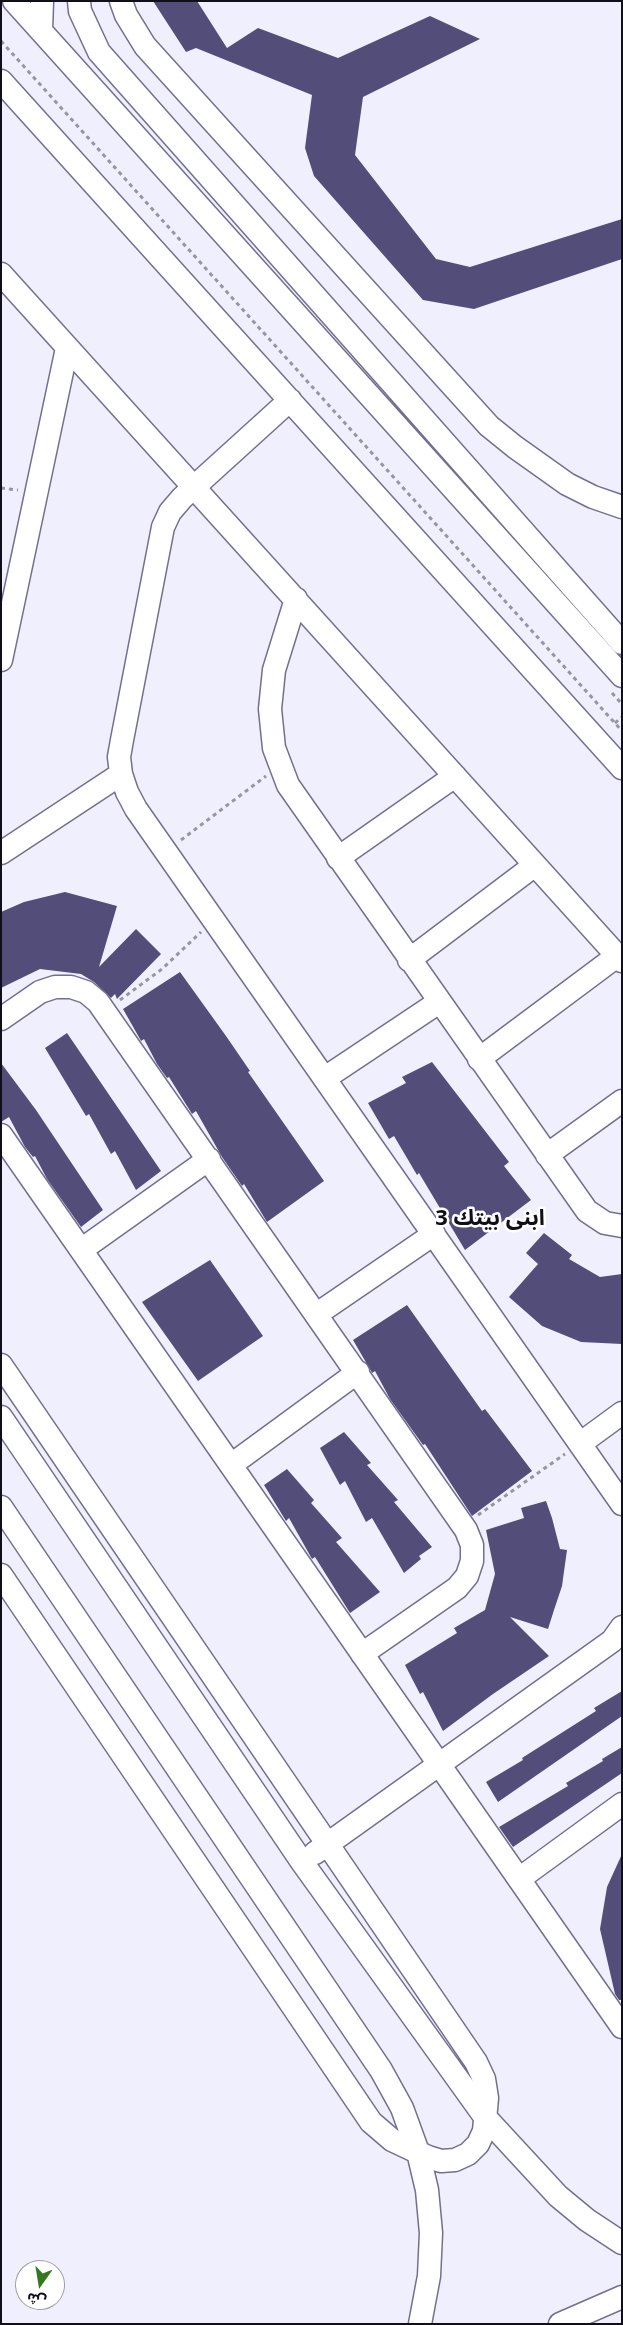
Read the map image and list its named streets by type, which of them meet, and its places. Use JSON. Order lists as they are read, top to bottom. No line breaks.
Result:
{"districts":["ابنى بيتك 3"],"north":"bottom"}
